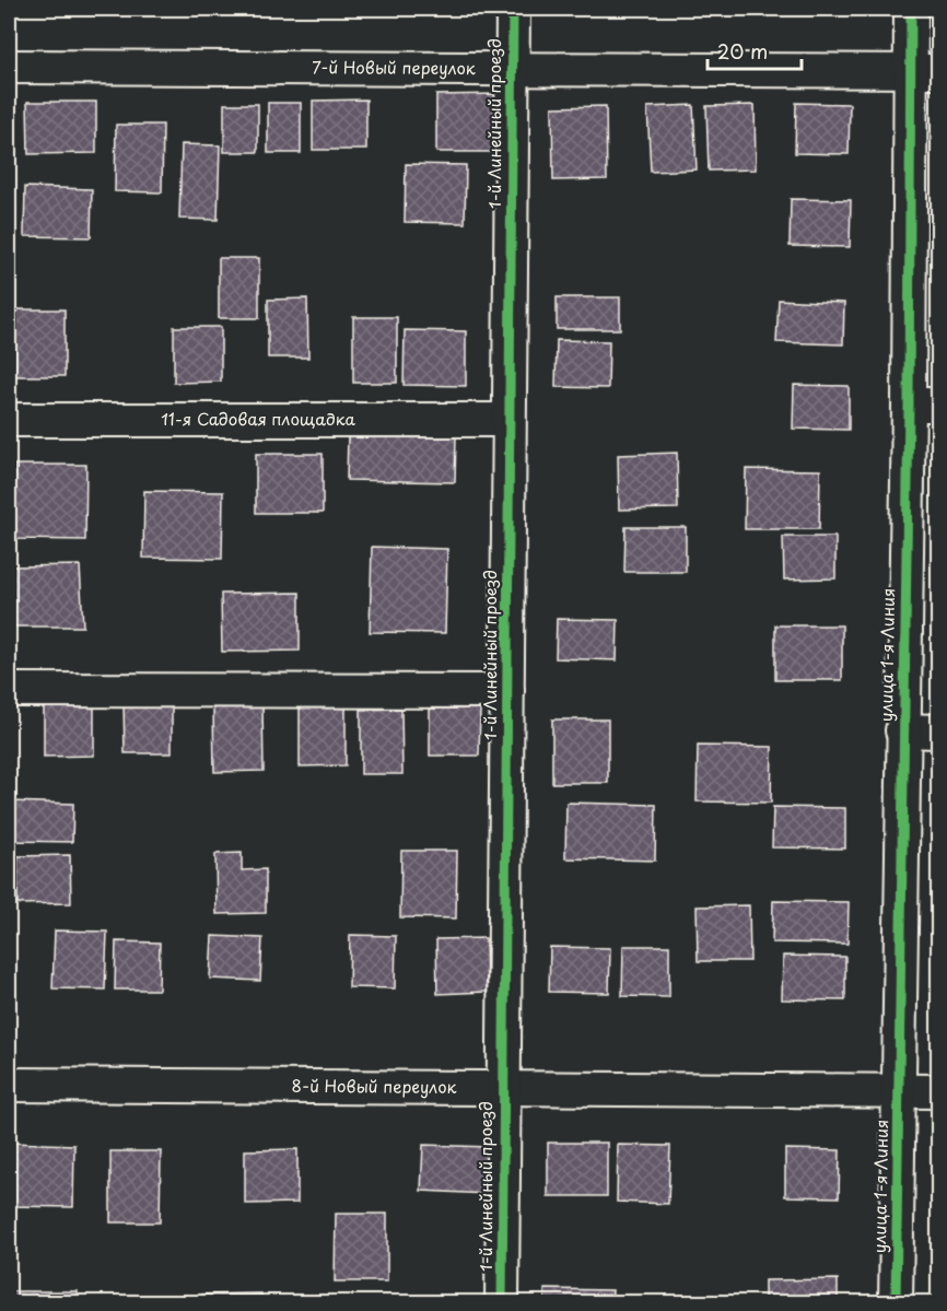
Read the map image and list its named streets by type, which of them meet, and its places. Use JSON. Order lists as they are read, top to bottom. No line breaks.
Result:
{"streets":{"street":["7-й Новый переулок","1-й Линейный проезд","11-я Садовая площадка","улица 1-я Линия","8-й Новый переулок"]},"crossings":[["7-й Новый переулок","1-й Линейный проезд"],["7-й Новый переулок","улица 1-я Линия"],["1-й Линейный проезд","11-я Садовая площадка"],["1-й Линейный проезд","8-й Новый переулок"],["улица 1-я Линия","8-й Новый переулок"]],"scale_bar":"20 m"}
